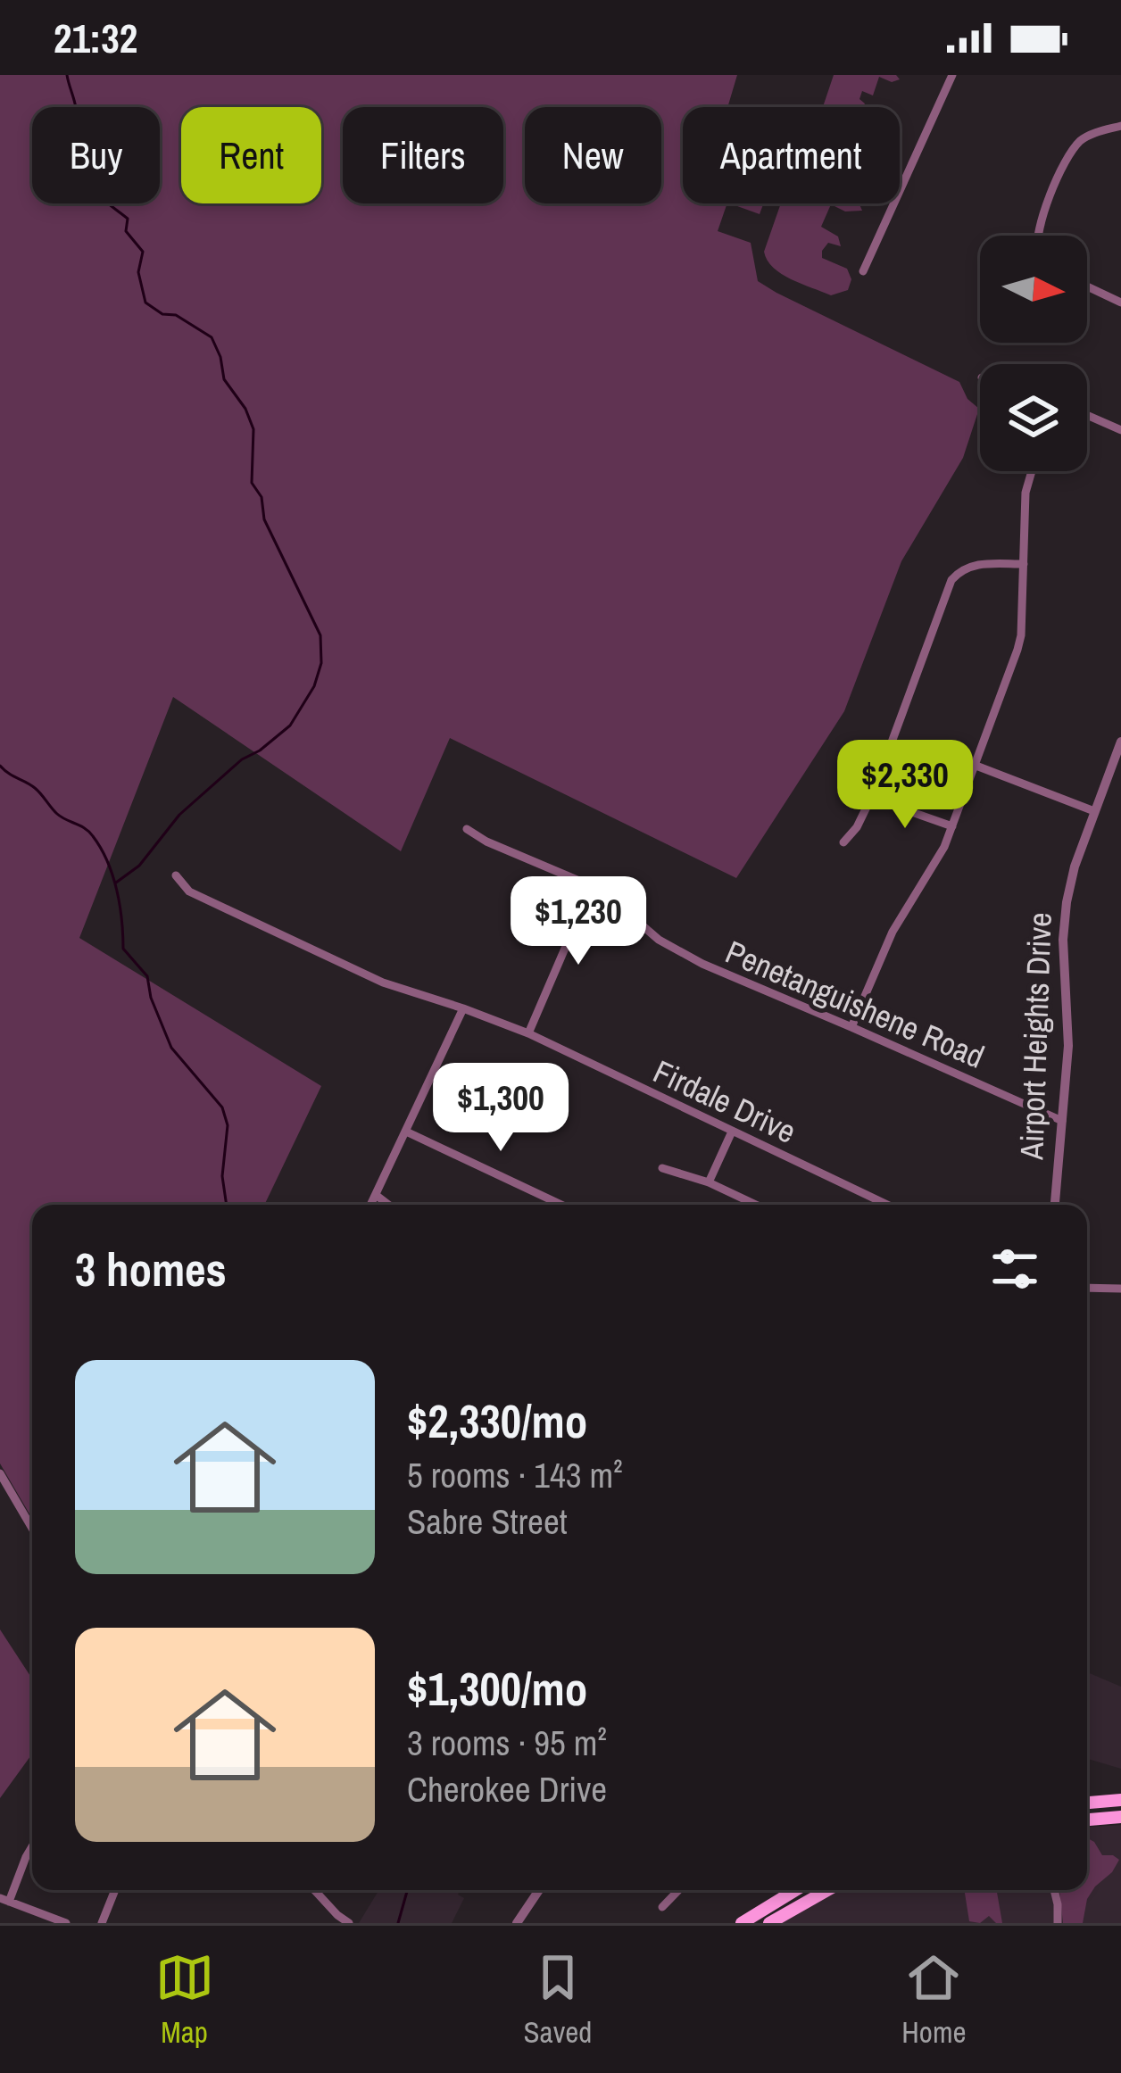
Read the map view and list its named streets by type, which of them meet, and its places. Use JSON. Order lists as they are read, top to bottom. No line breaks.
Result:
{"streets":{"street":["Penetanguishene Road","Airport Heights Drive","Firdale Drive"]},"crossings":[["Penetanguishene Road","Airport Heights Drive"]],"north":"right","page":{"status":"21:32","chip":["Buy","Rent","Filters","New","Apartment"],"price":["$2,330","$1,230","$1,300"],"heading":"3 homes","list":[{"name":"$2,330/mo","note":"5 rooms · 143 m² · Sabre Street"},{"name":"$1,300/mo","note":"3 rooms · 95 m² · Cherokee Drive"}],"tabs":["Map","Saved","Home"]}}
